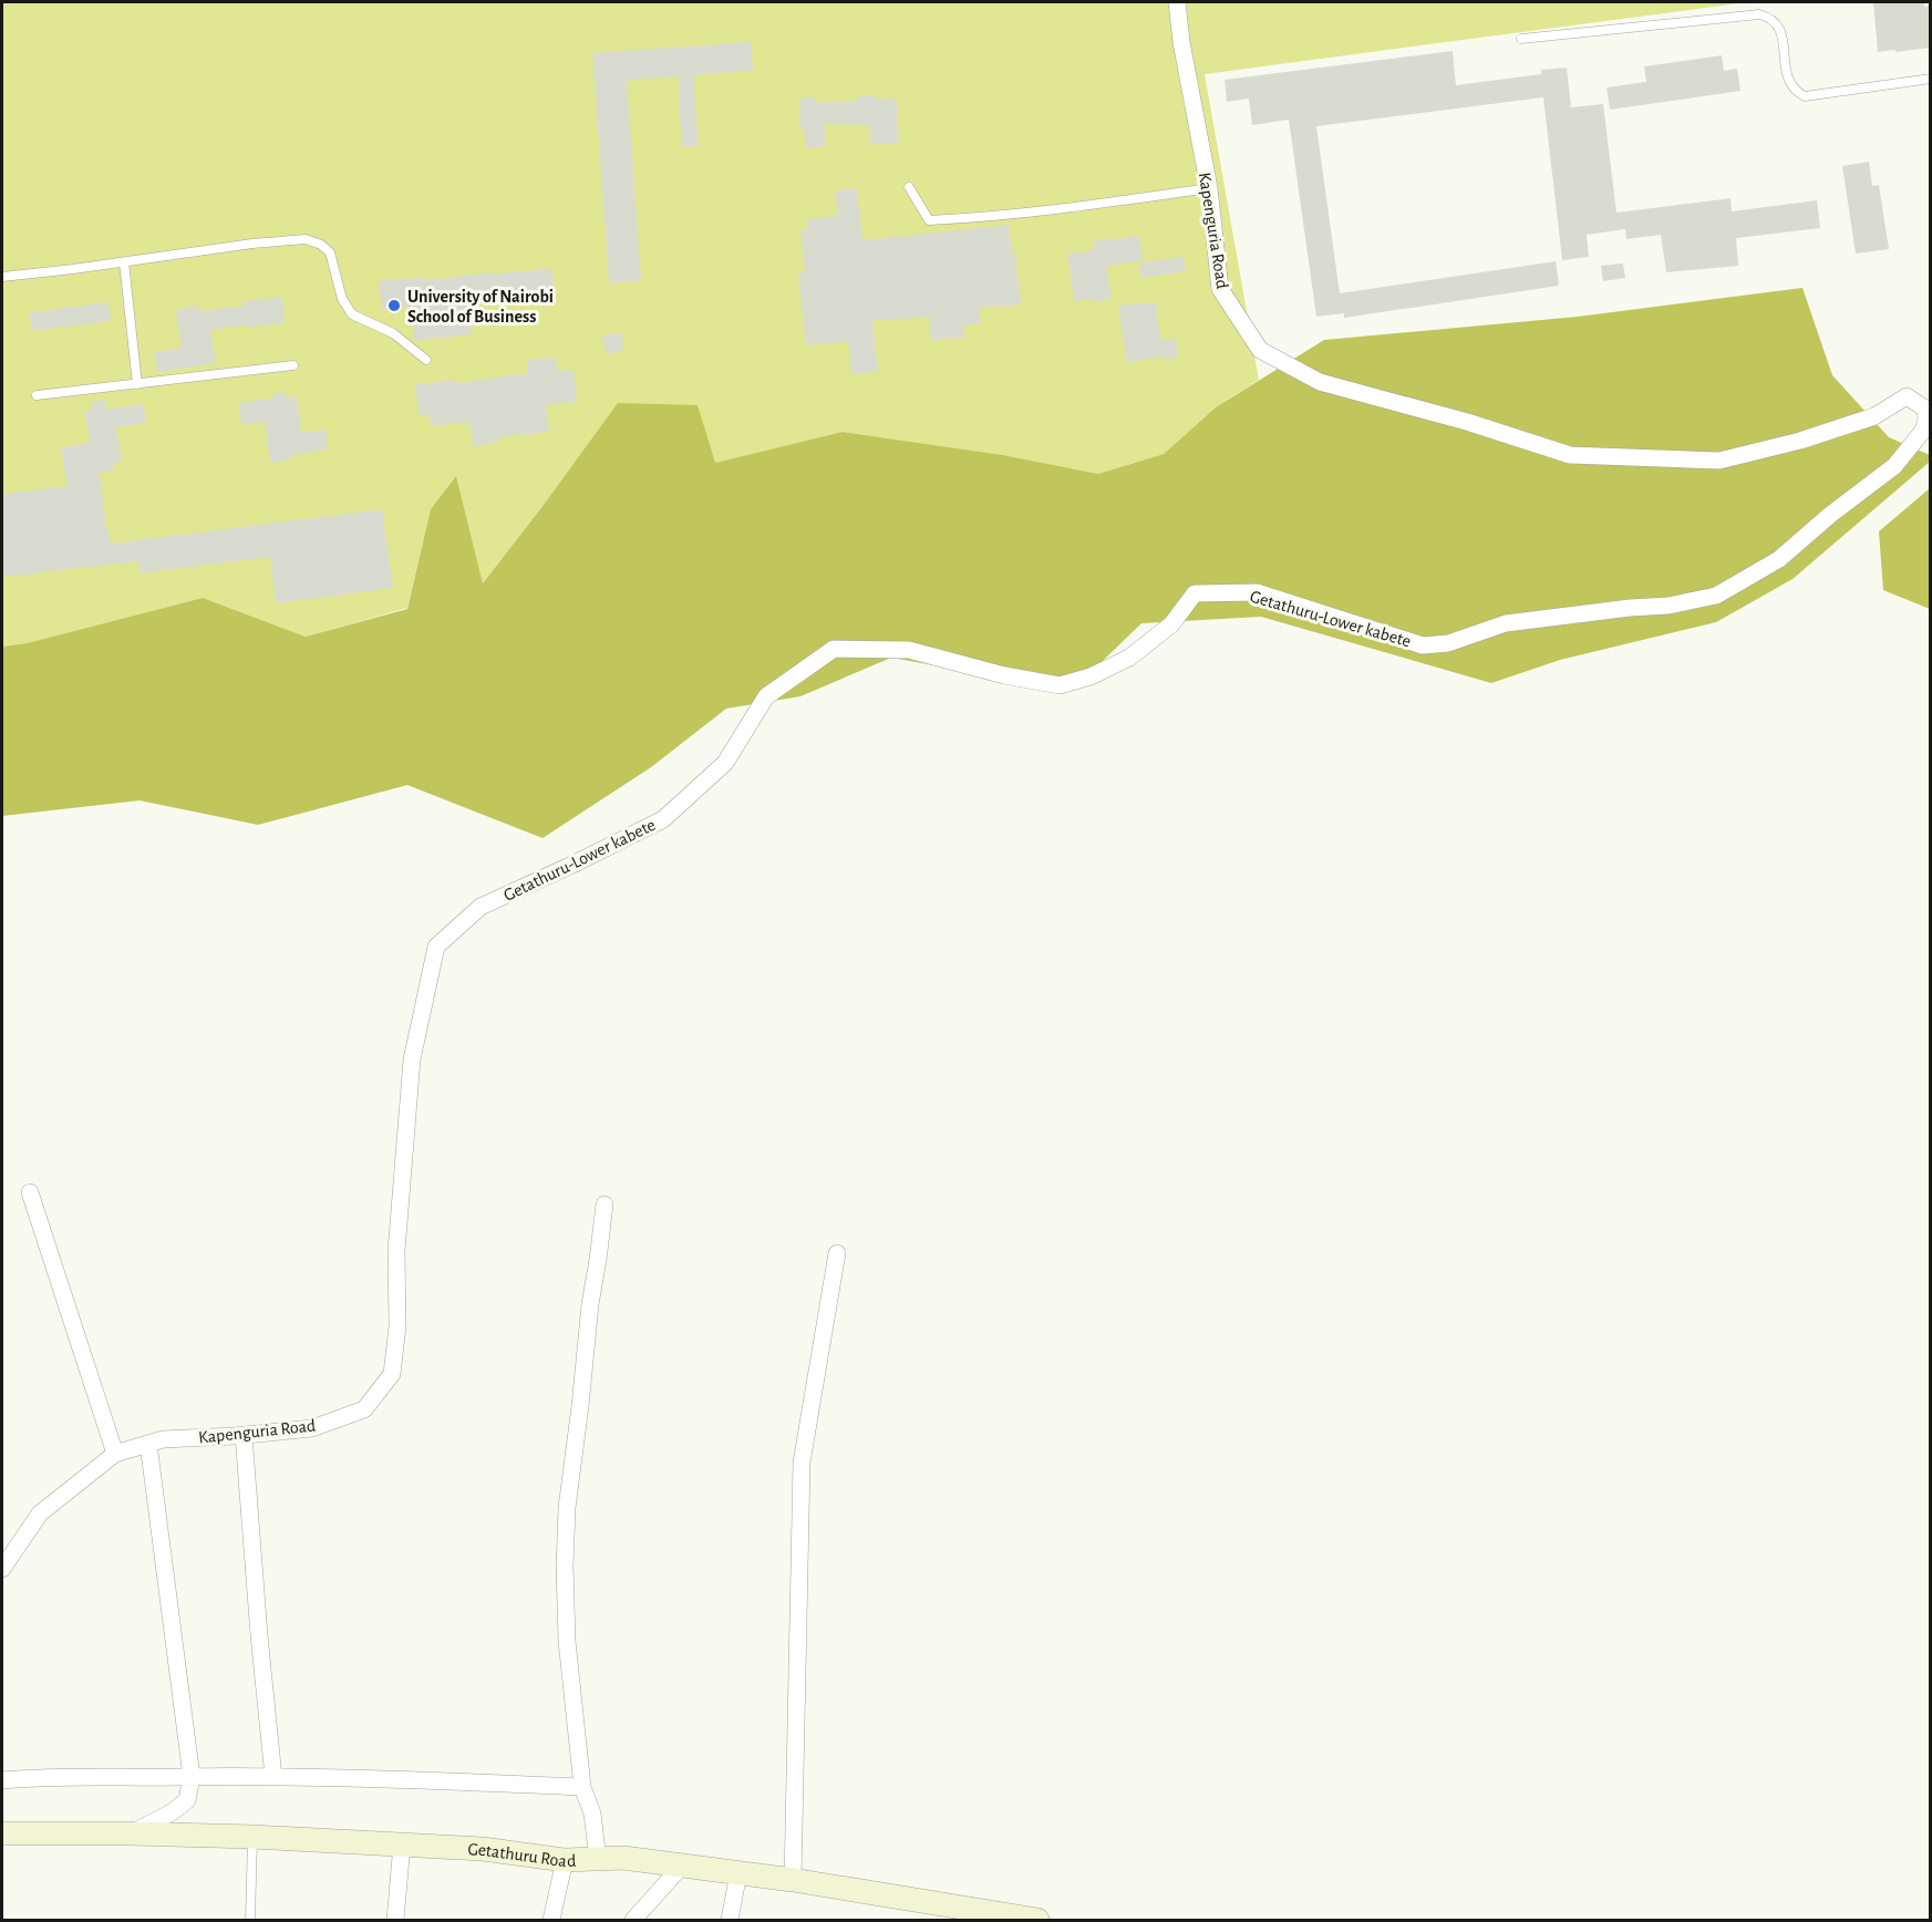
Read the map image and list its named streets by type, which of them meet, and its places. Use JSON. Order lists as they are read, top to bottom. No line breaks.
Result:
{"streets":{"main road":["Getathuru Road"],"street":["Kapenguria Road","Getathuru-Lower kabete"]},"crossings":[["Kapenguria Road","Getathuru-Lower kabete"]],"places":["University of Nairobi School of Business"]}
